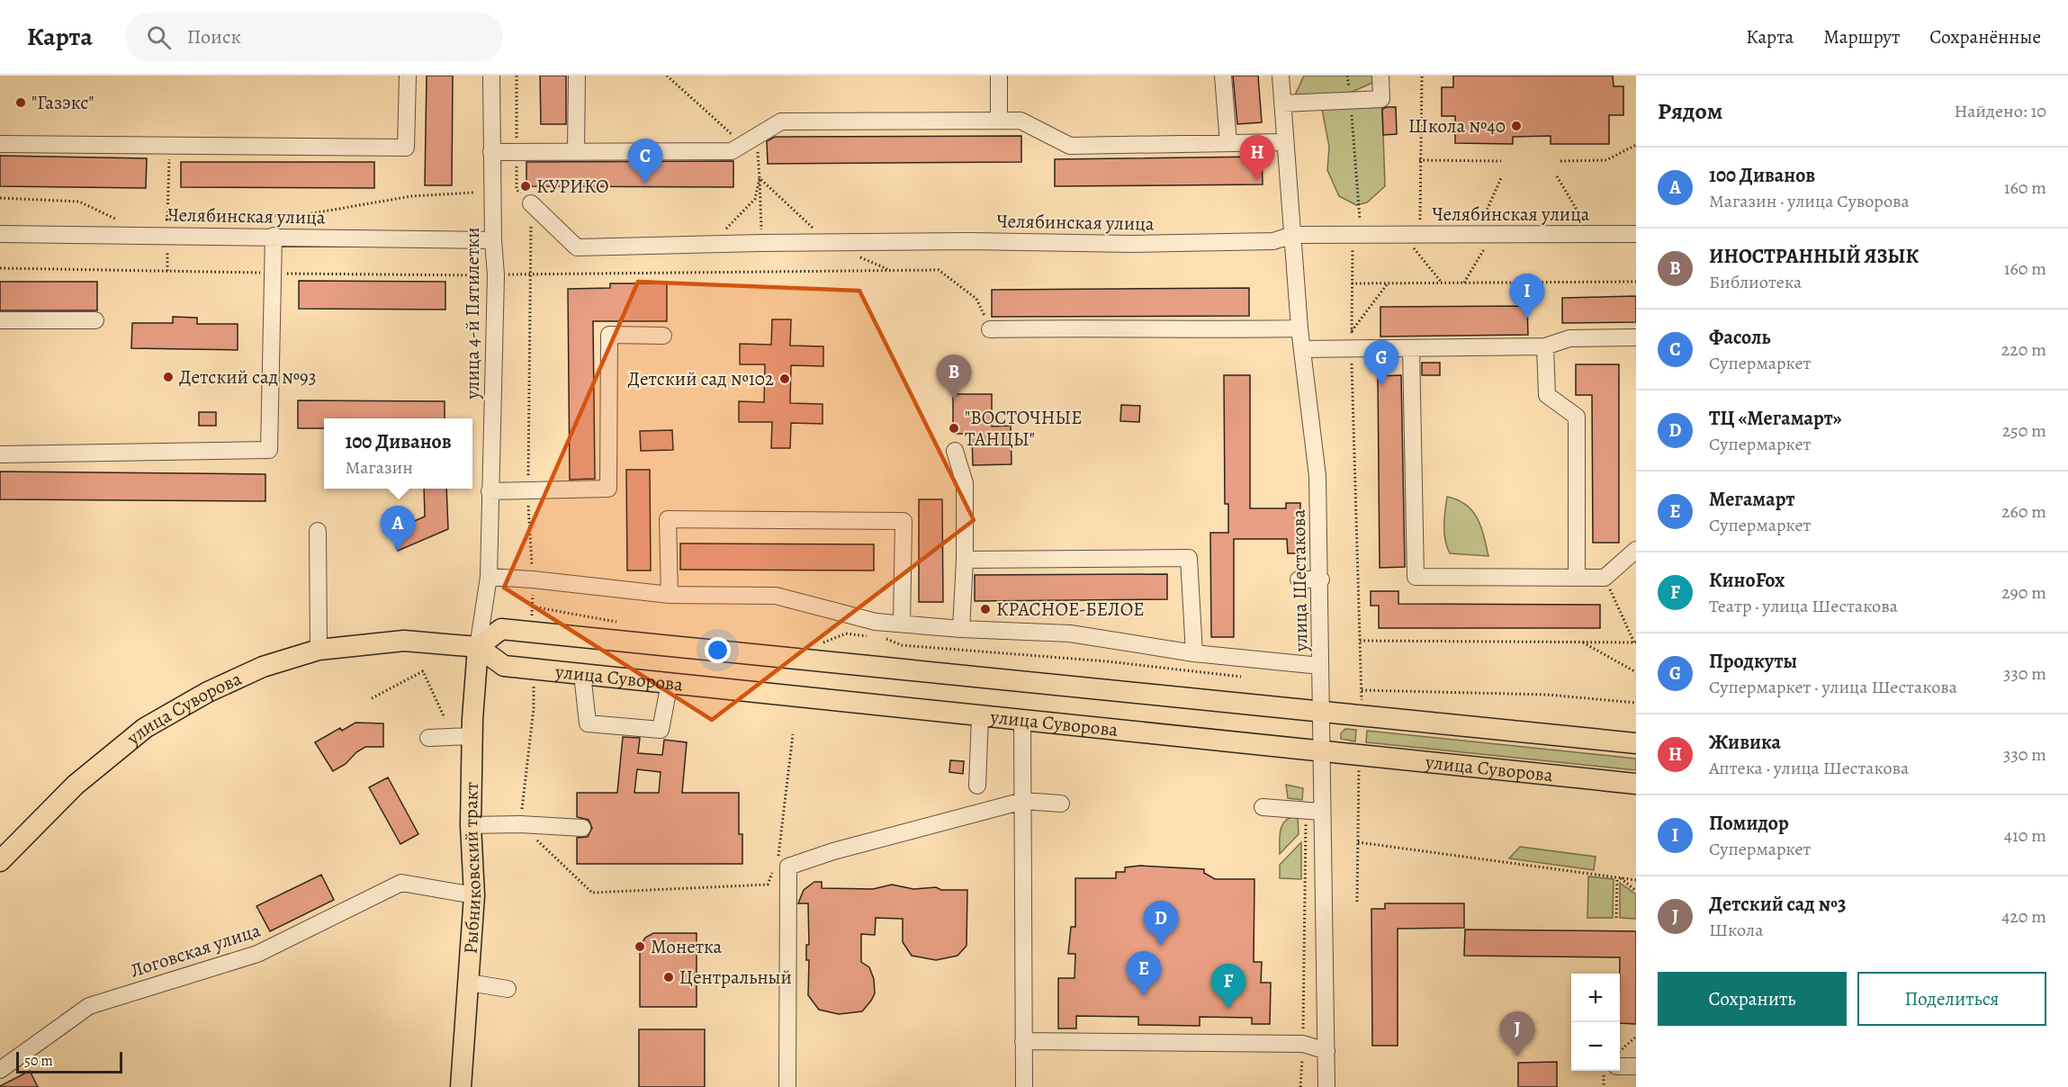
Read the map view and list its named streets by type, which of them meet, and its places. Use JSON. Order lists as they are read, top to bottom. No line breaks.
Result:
{"streets":{"main road":["улица Суворова","Рыбниковский тракт"],"street":["Челябинская улица","улица 4-й Пятилетки","улица Шестакова","Логовская улица"]},"crossings":[["Челябинская улица","улица 4-й Пятилетки"],["Челябинская улица","улица Шестакова"],["улица 4-й Пятилетки","улица Суворова"],["улица 4-й Пятилетки","Рыбниковский тракт"],["улица Шестакова","улица Суворова"],["улица Суворова","Рыбниковский тракт"],["Рыбниковский тракт","Логовская улица"]],"places":["\"Газэкс\"","Школа №40","КУРИКО","Детский сад №93","Детский сад №102","\"ВОСТОЧНЫЕ ТАНЦЫ\"","КРАСНОЕ-БЕЛОЕ","Монетка","Центральный"],"scale_bar":"50 m","page":{"header":"Карта","search":"Поиск","nav":["Карта","Маршрут","Сохранённые"],"heading":["Рядом","Найдено: 10"],"pins":["H","C","I","G","B","A","D","E","F","J"],"list":[{"mark":"A","name":"100 Диванов","note":"Магазин · улица Суворова","value":"160 m"},{"mark":"B","name":"ИНОСТРАННЫЙ ЯЗЫК","note":"Библиотека","value":"160 m"},{"mark":"C","name":"Фасоль","note":"Супермаркет","value":"220 m"},{"mark":"D","name":"ТЦ «Мегамарт»","note":"Супермаркет","value":"250 m"},{"mark":"E","name":"Мегамарт","note":"Супермаркет","value":"260 m"},{"mark":"F","name":"КиноFox","note":"Театр · улица Шестакова","value":"290 m"},{"mark":"G","name":"Продкуты","note":"Супермаркет · улица Шестакова","value":"330 m"},{"mark":"H","name":"Живика","note":"Аптека · улица Шестакова","value":"330 m"},{"mark":"I","name":"Помидор","note":"Супермаркет","value":"410 m"},{"mark":"J","name":"Детский сад №3","note":"Школа","value":"420 m"}],"popup":["100 Диванов","Магазин"],"buttons":["Сохранить","Поделиться"],"map_buttons":["+","−"],"scale":"50 m"}}
